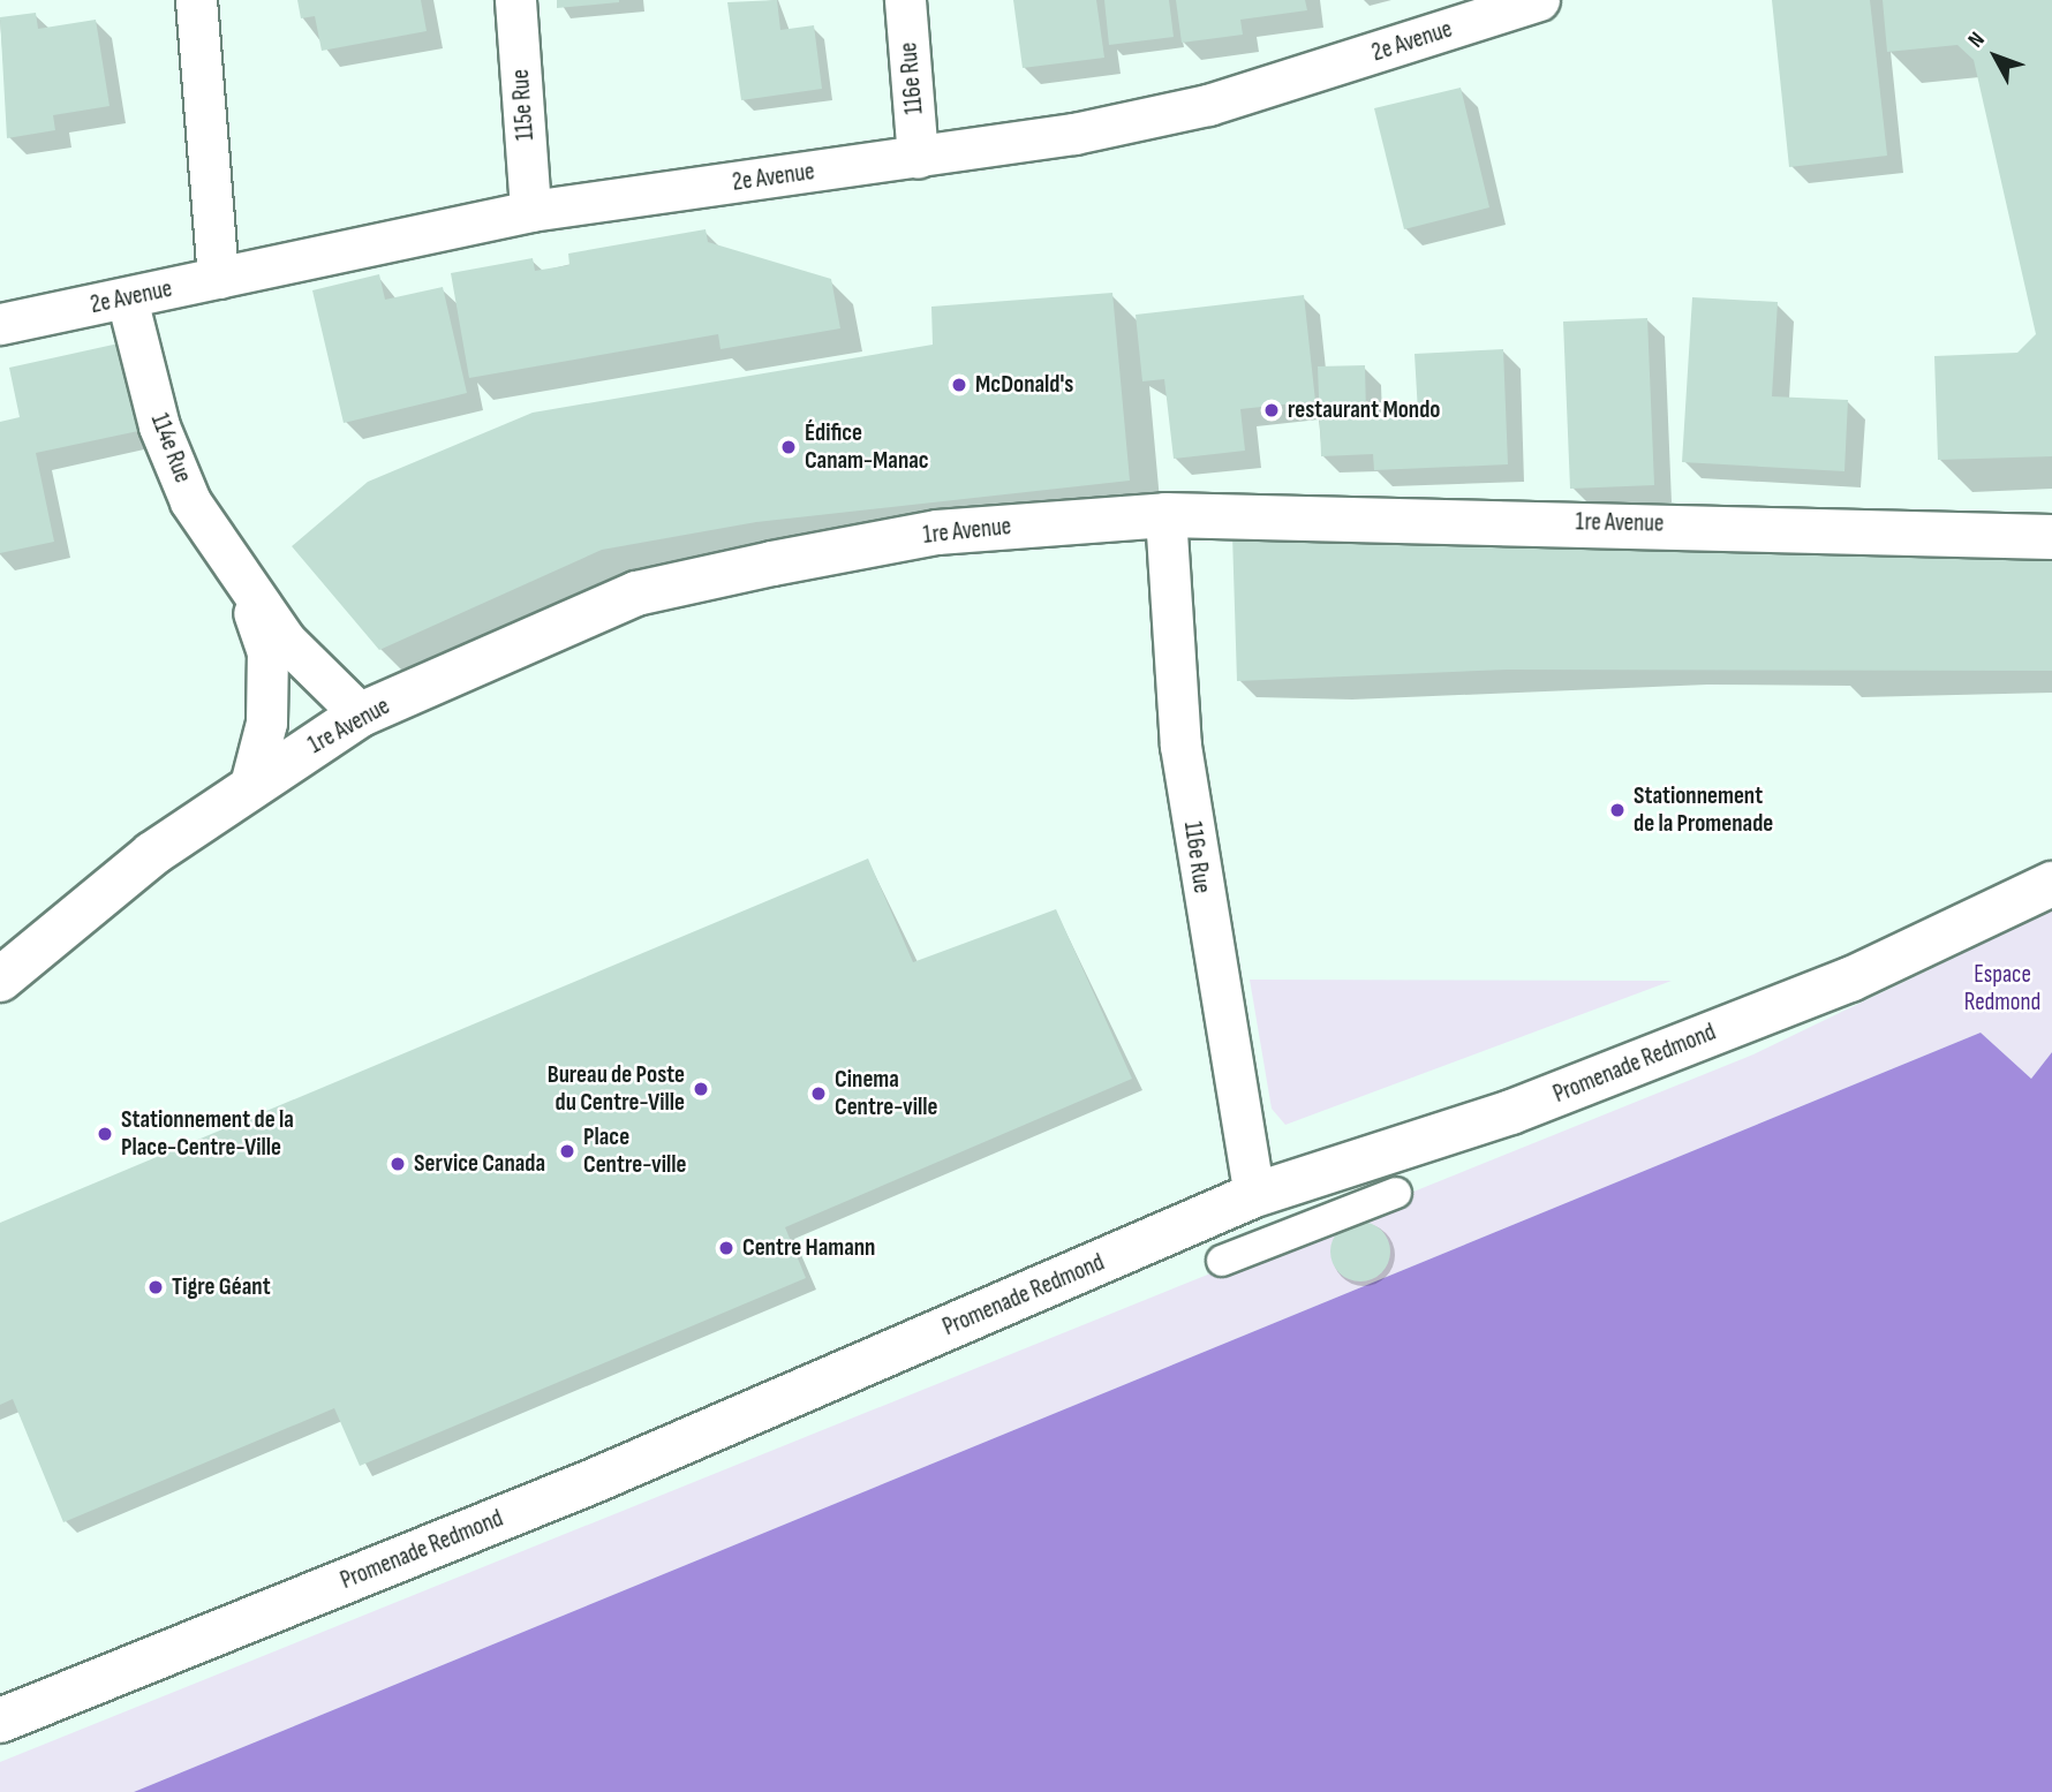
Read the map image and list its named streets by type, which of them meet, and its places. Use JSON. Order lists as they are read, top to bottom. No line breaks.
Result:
{"streets":{"street":["2e Avenue","116e Rue","115e Rue","114e Rue","1re Avenue","Promenade Redmond"]},"crossings":[["2e Avenue","116e Rue"],["2e Avenue","115e Rue"],["2e Avenue","114e Rue"],["116e Rue","1re Avenue"],["116e Rue","Promenade Redmond"],["114e Rue","1re Avenue"]],"parks":["Espace Redmond"],"places":["McDonald's","restaurant Mondo","Édifice Canam-Manac","Stationnement de la Promenade","Bureau de Poste du Centre-Ville","Cinema Centre-ville","Stationnement de la Place-Centre-Ville","Place Centre-ville","Service Canada","Centre Hamann","Tigre Géant"],"north":"top left"}
